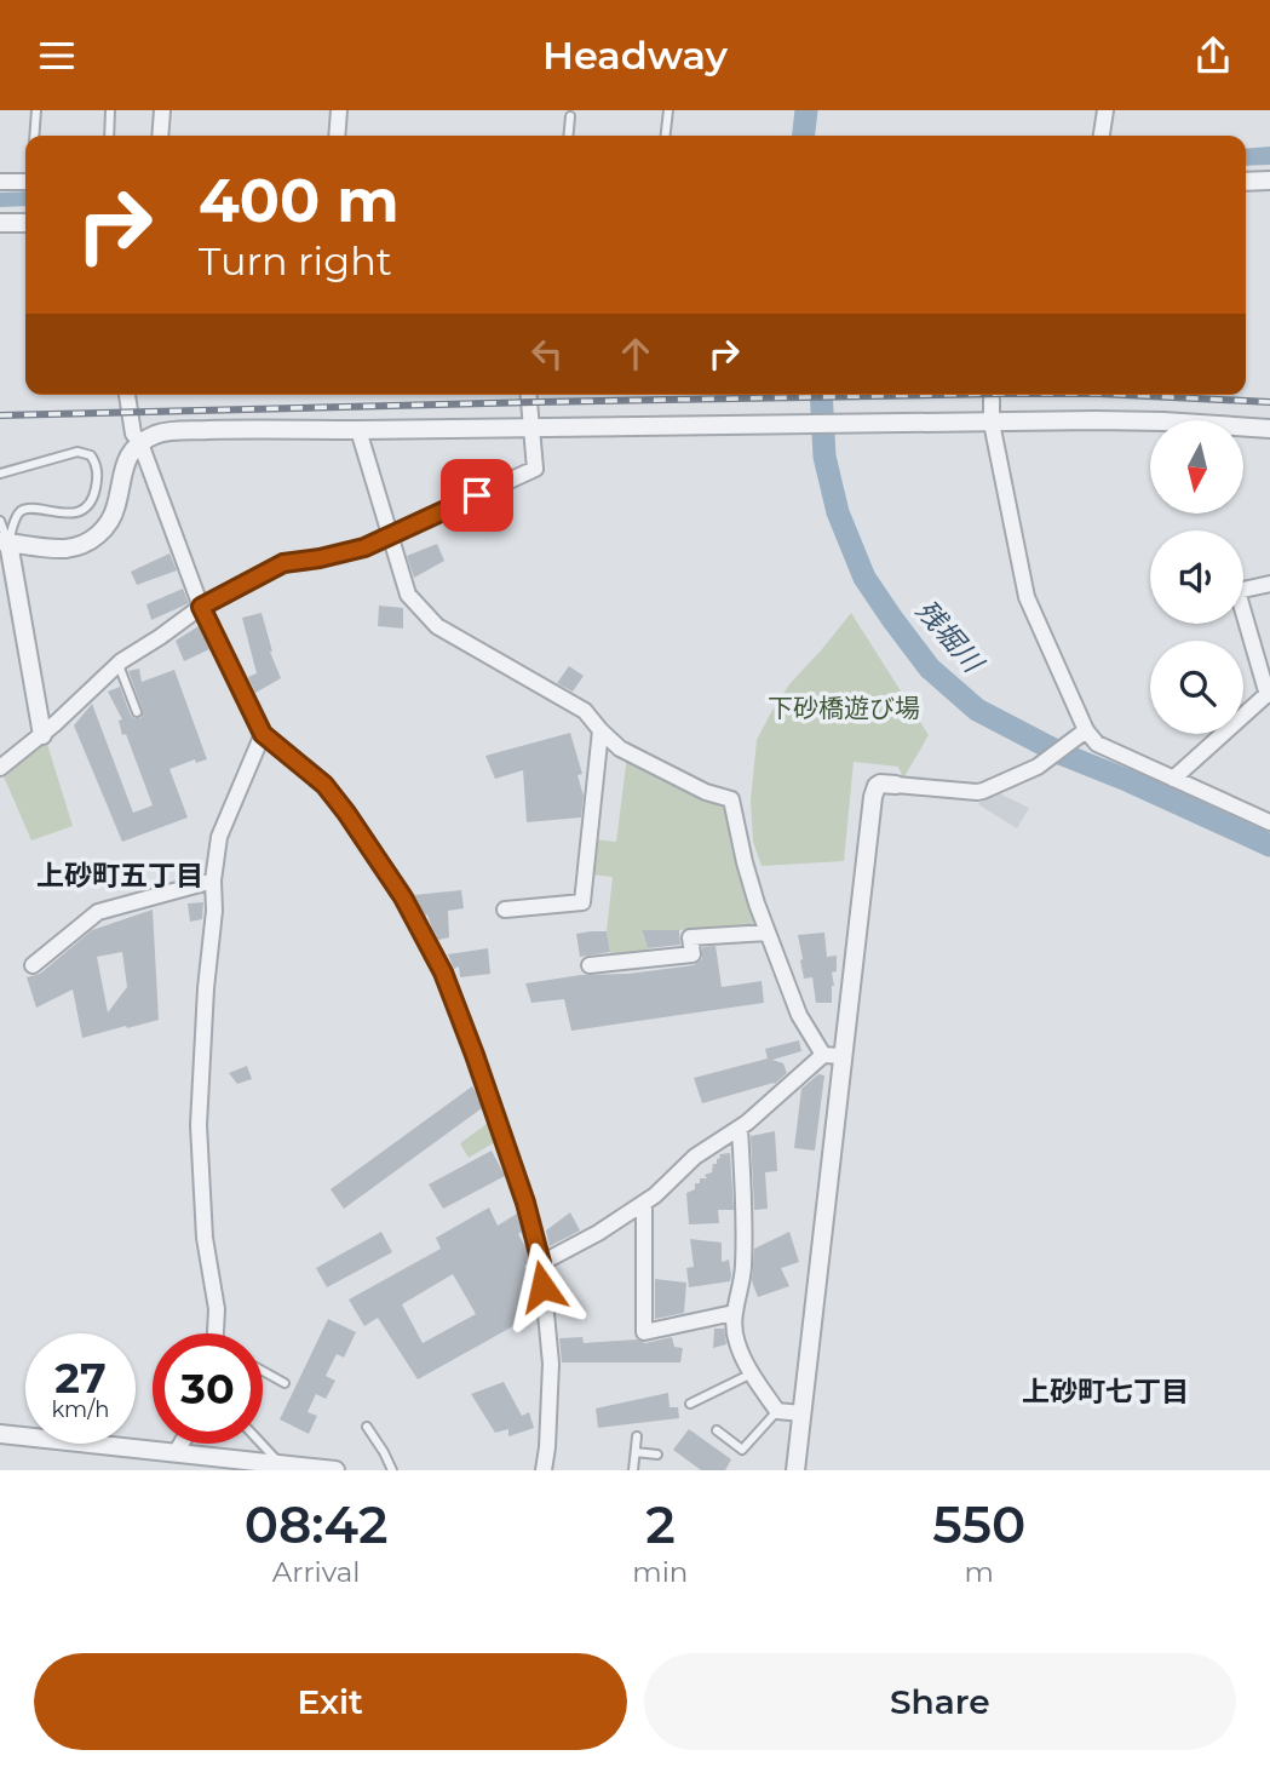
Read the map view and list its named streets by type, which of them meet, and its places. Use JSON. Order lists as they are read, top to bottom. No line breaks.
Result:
{"districts":["上砂町五丁目","上砂町七丁目"],"water":["残堀川"],"parks":["下砂橋遊び場"],"north":"bottom","page":{"header":"Headway","turn":["400 m","Turn right"],"speed":"27 km/h","limit":"30","eta":["08:42","Arrival","2","min","550","m"],"buttons":["Exit","Share"]}}
